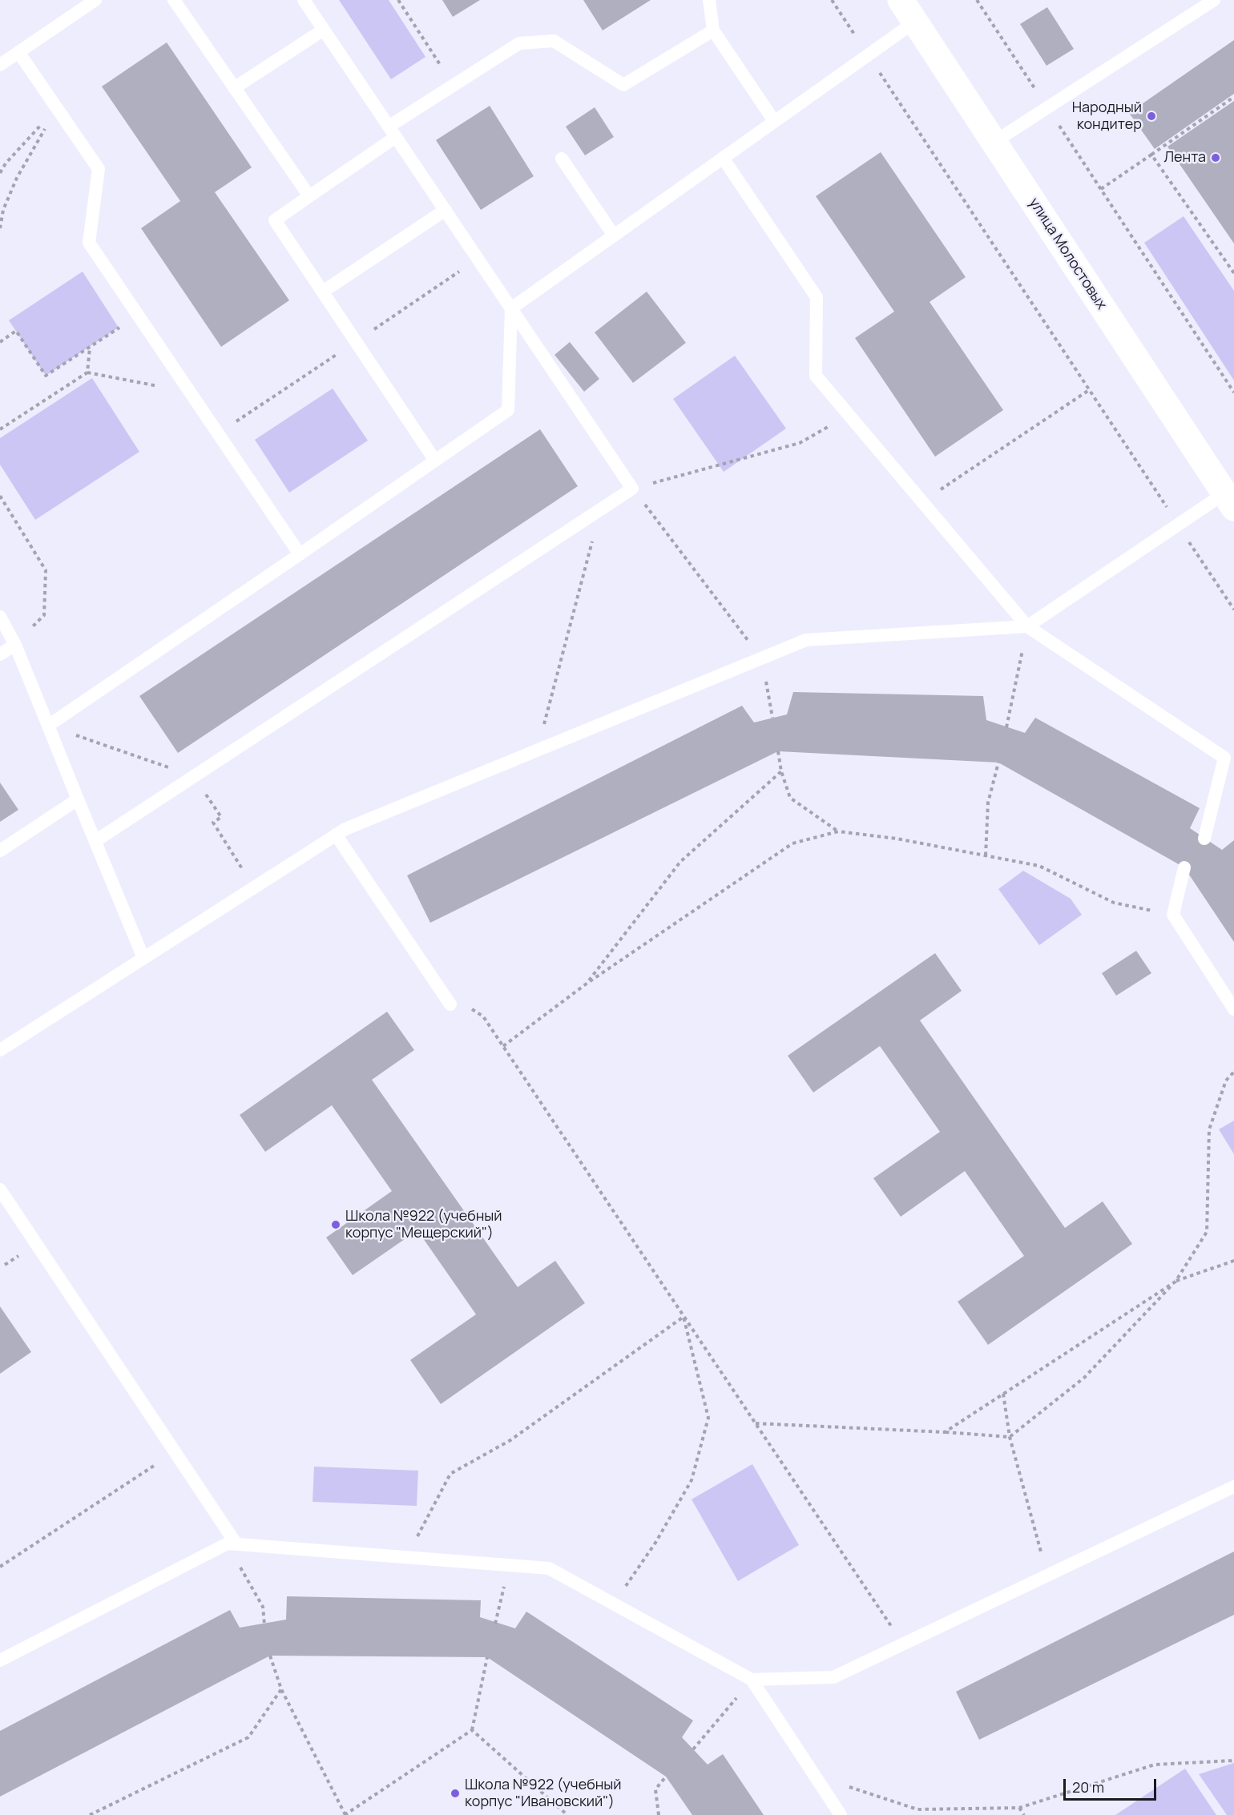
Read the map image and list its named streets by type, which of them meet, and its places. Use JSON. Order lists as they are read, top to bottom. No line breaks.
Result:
{"streets":{"street":["улица Молостовых"]},"places":["Народный кондитер","Лента","Школа №922 (учебный корпус \"Мещерский\")","Школа №922 (учебный корпус \"Ивановский\")"],"scale_bar":"20 m"}
